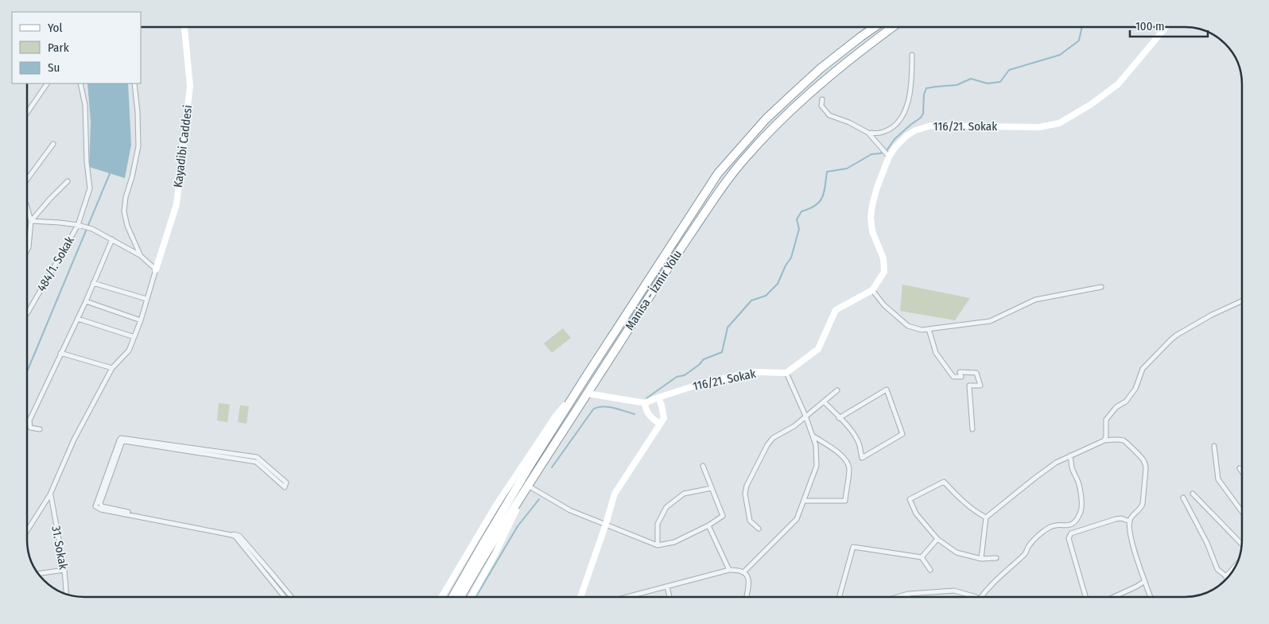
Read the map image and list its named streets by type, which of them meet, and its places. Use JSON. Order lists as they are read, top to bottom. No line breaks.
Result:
{"streets":{"highway":["Manisa - İzmir Yolu"],"street":["116/21. Sokak","Kayadibi Caddesi","484/1. Sokak","31. Sokak"]},"legend":["Yol","Park","Su"],"scale_bar":"100 m"}
